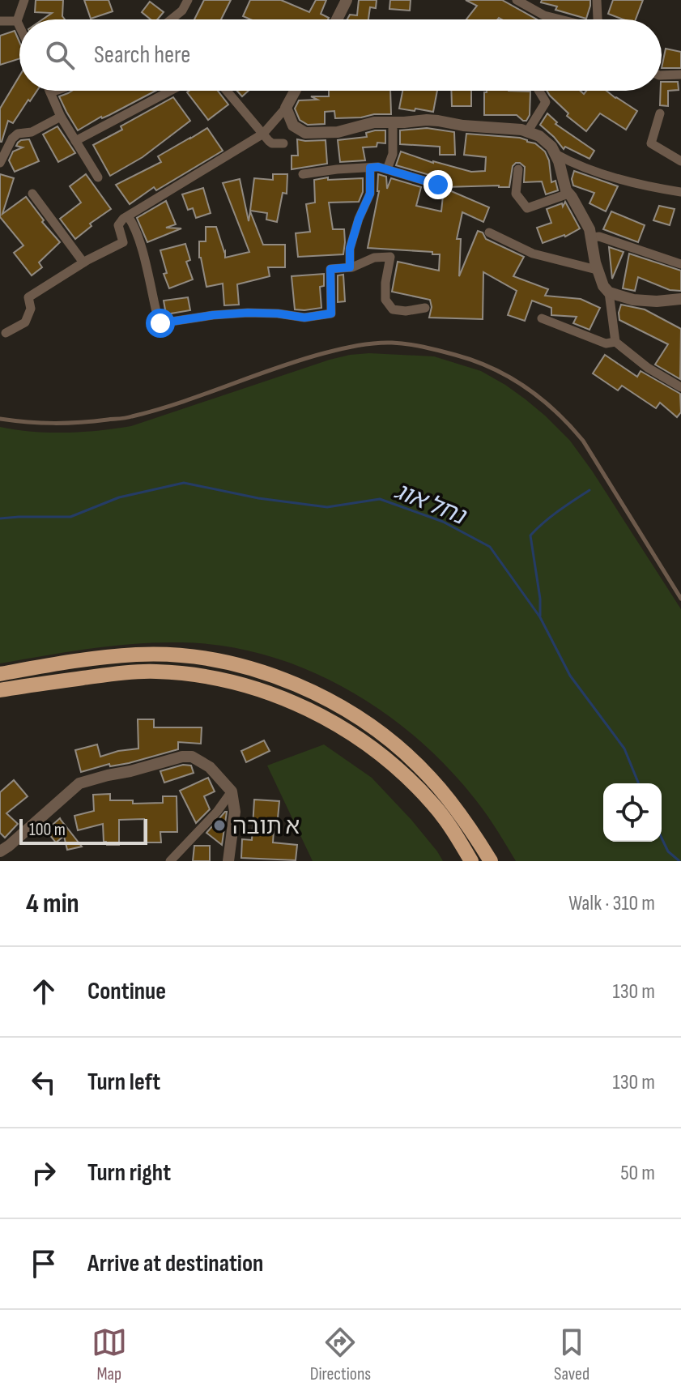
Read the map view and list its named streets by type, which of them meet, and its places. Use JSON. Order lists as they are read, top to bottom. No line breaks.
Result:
{"water":["נחל אוג"],"places":["א תובה"],"scale_bar":"100 m","page":{"search":"Search here","scale":"100 m","heading":["4 min","Walk · 310 m"],"list":[["Continue","130 m"],["Turn left","130 m"],["Turn right","50 m"],"Arrive at destination"],"nav":["Map","Directions","Saved"]}}
